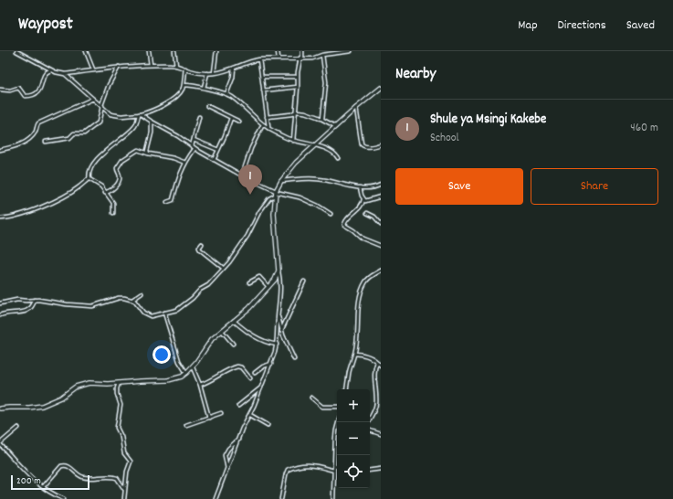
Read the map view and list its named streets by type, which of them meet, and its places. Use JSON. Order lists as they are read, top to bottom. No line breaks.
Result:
{"scale_bar":"200 m","page":{"header":"Waypost","nav":["Map","Directions","Saved"],"heading":"Nearby","list":[{"mark":"1","name":"Shule ya Msingi Kakebe","note":"School","value":"460 m"}],"buttons":["Save","Share"],"pins":"1","map_buttons":["+","−"],"scale":"200 m"}}
